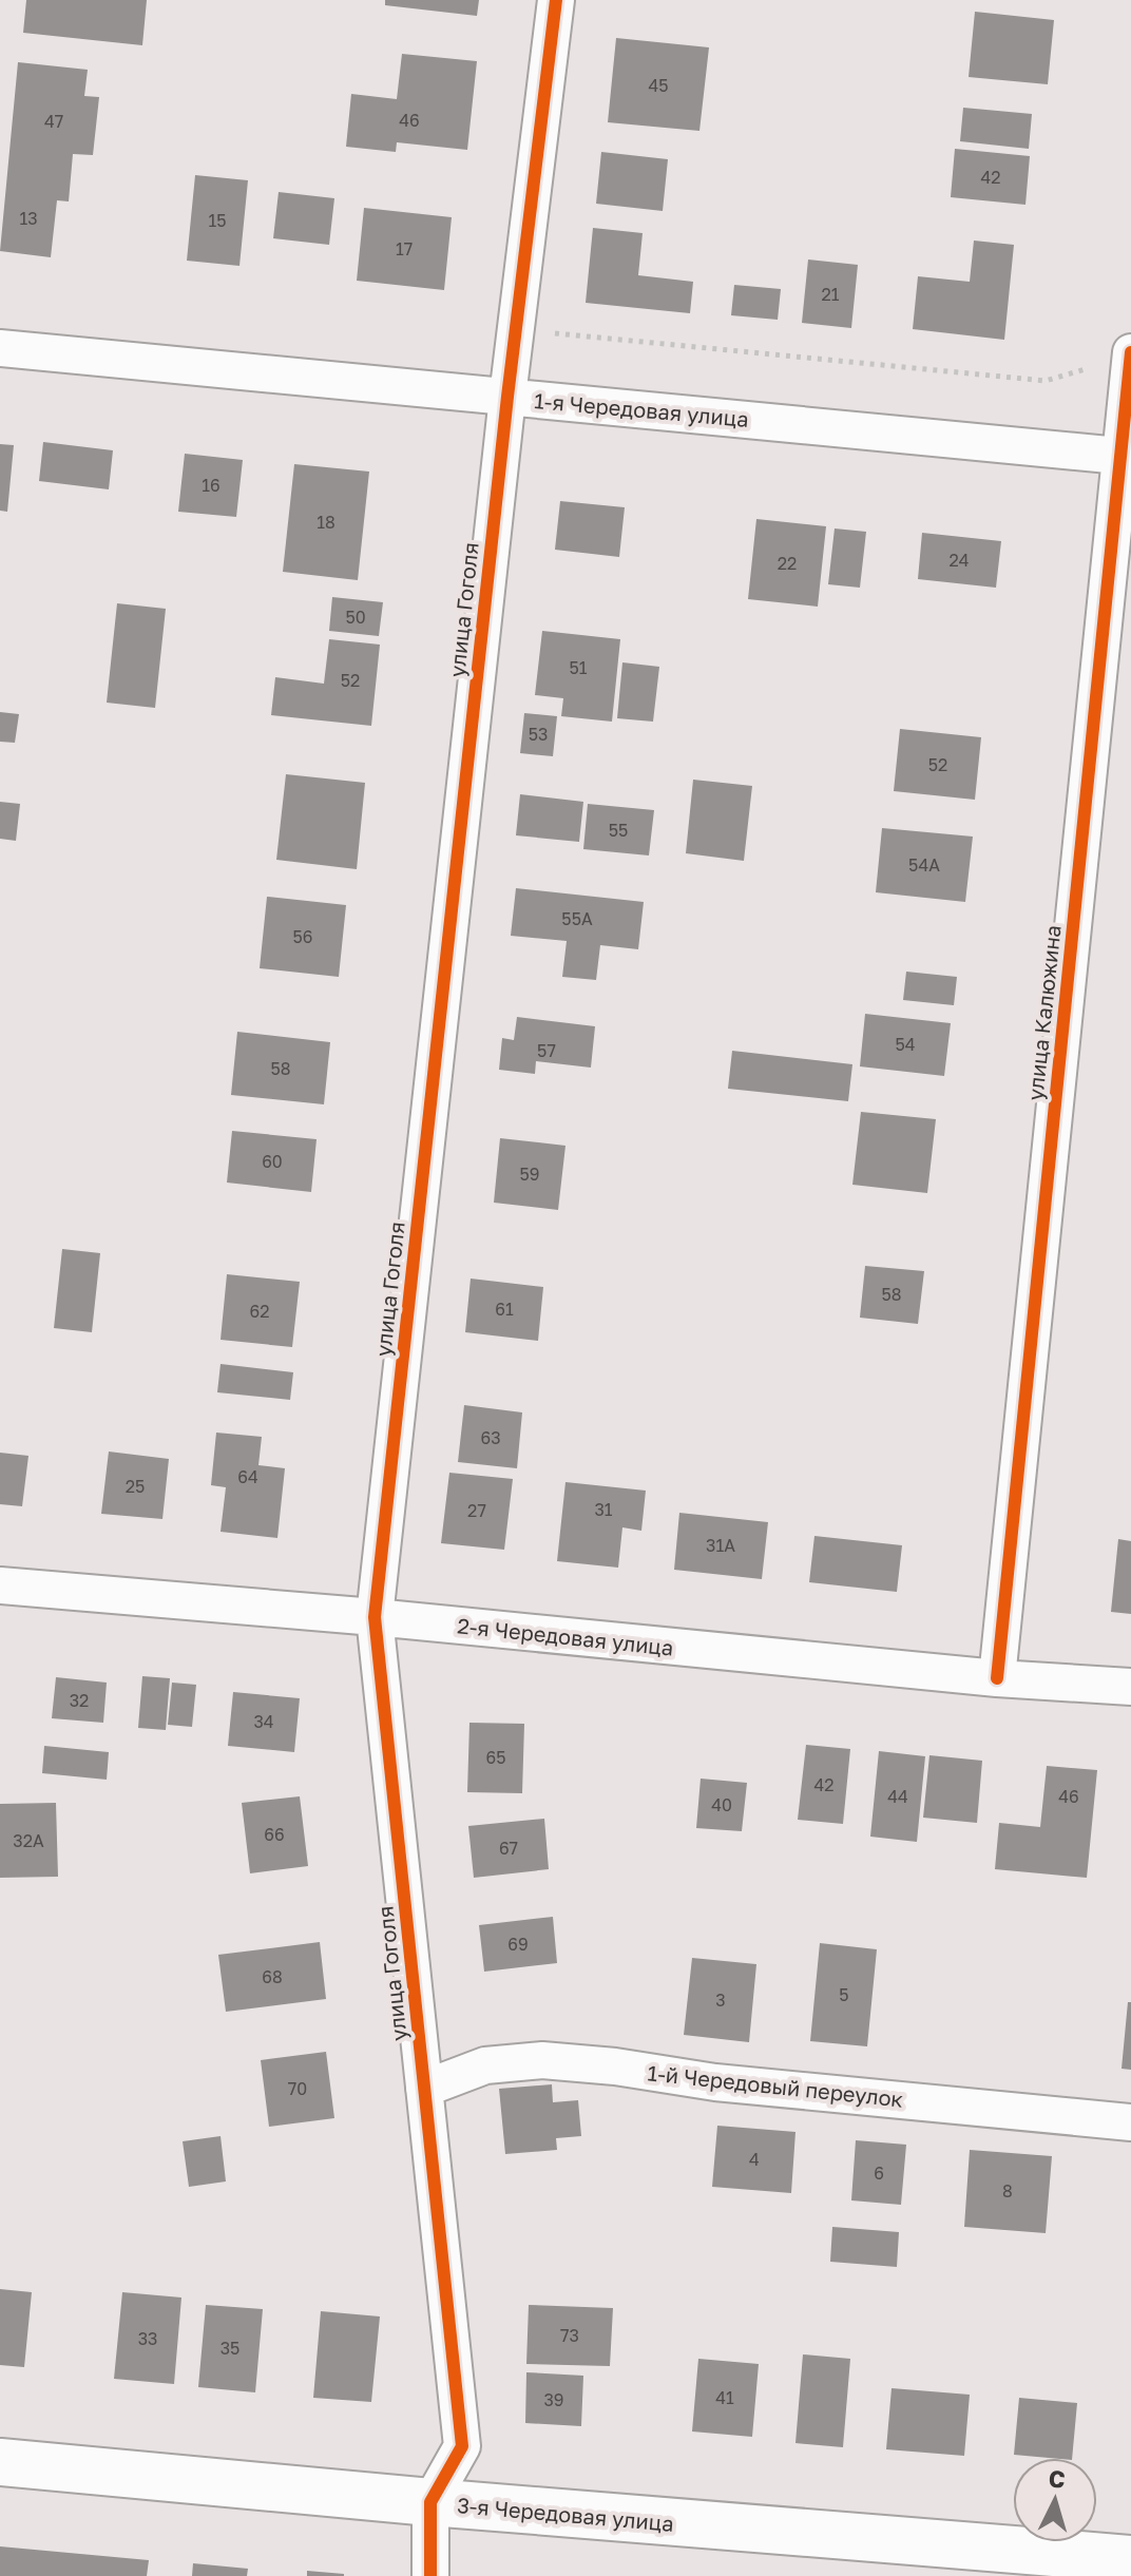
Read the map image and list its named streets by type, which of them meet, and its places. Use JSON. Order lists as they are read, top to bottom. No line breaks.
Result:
{"streets":{"street":["1-я Чередовая улица","улица Гоголя","улица Калюжина","2-я Чередовая улица","1-й Чередовый переулок","3-я Чередовая улица"]},"crossings":[["1-я Чередовая улица","улица Гоголя"],["1-я Чередовая улица","улица Калюжина"],["улица Гоголя","2-я Чередовая улица"],["улица Гоголя","1-й Чередовый переулок"],["улица Гоголя","3-я Чередовая улица"],["улица Калюжина","2-я Чередовая улица"]],"house_numbers":["45","46","47","42","13","15","17","21","16","18","24","22","50","51","52","53","52","55","54А","55А","56","54","57","58","60","59","58","61","62","63","64","25","31","27","31А","32","34","65","42","44","46","40","66","32А","67","69","68","5","3","70","4","6","8","73","33","35","41","39"],"north":"top"}
